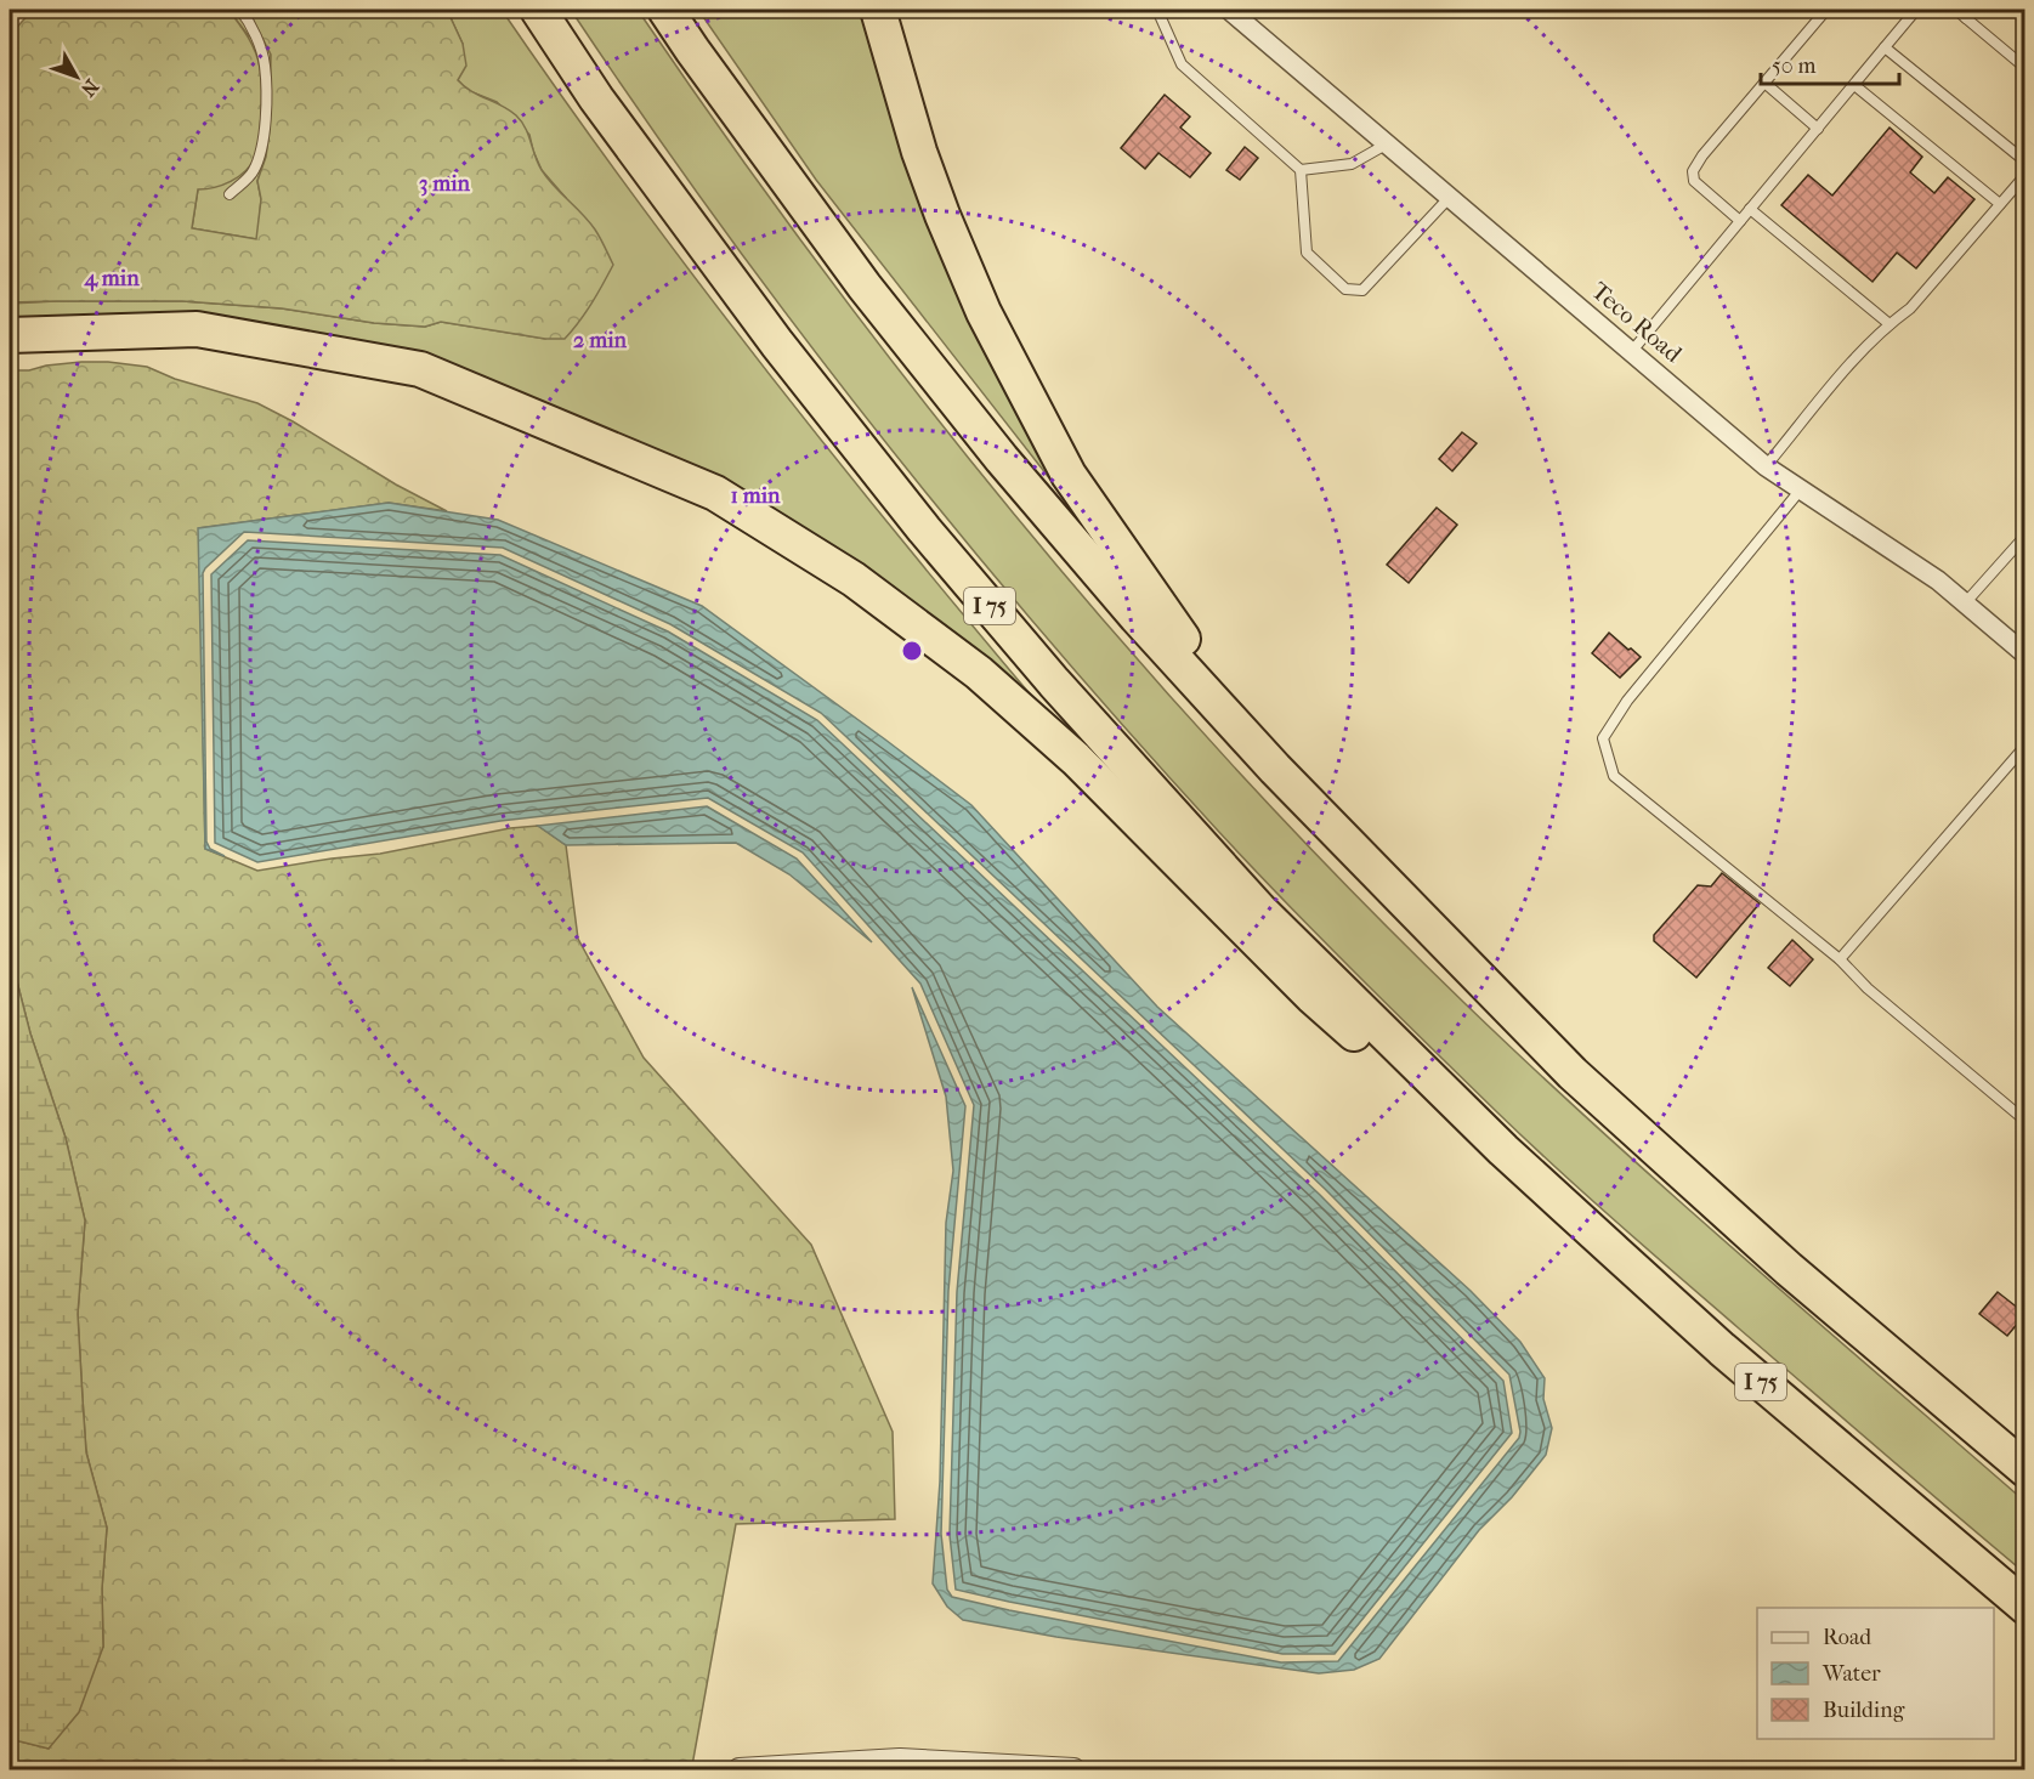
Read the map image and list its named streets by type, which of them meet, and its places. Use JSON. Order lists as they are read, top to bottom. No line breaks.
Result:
{"streets":{"highway":["I 75"],"street":["Teco Road"]},"legend":["Road","Water","Building"],"scale_bar":"50 m","north":"bottom right","rings":["3 min","4 min","2 min","1 min"]}
